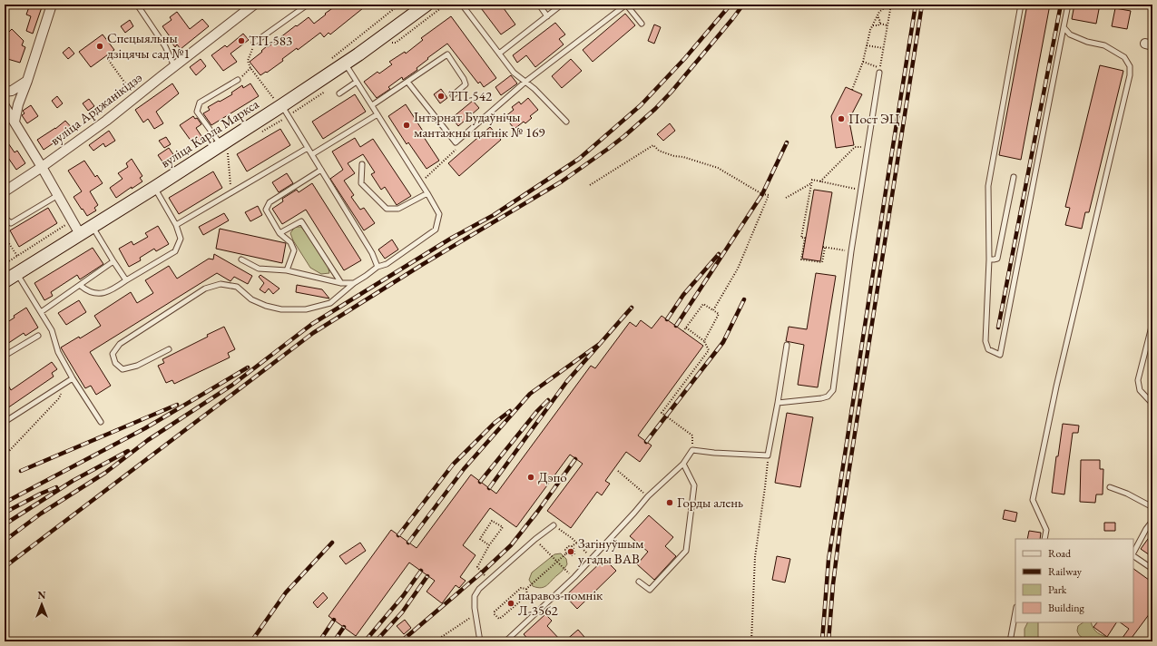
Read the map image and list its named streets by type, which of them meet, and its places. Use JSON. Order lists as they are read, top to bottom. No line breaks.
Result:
{"streets":{"main road":["вуліца Карла Маркса"],"street":["вуліца Арджанікідзэ"]},"places":["ТП-583","Спецыяльны дзіцячы сад №1","ТП-542","Пост ЭЦ","Інтэрнат Будаўнічы мантажны цягнік № 169","Дэпо","Горды алень","Загінуўшым у гады ВАВ","паравоз-помнік Л-3562"],"legend":["Road","Railway","Park","Building"],"north":"top"}
